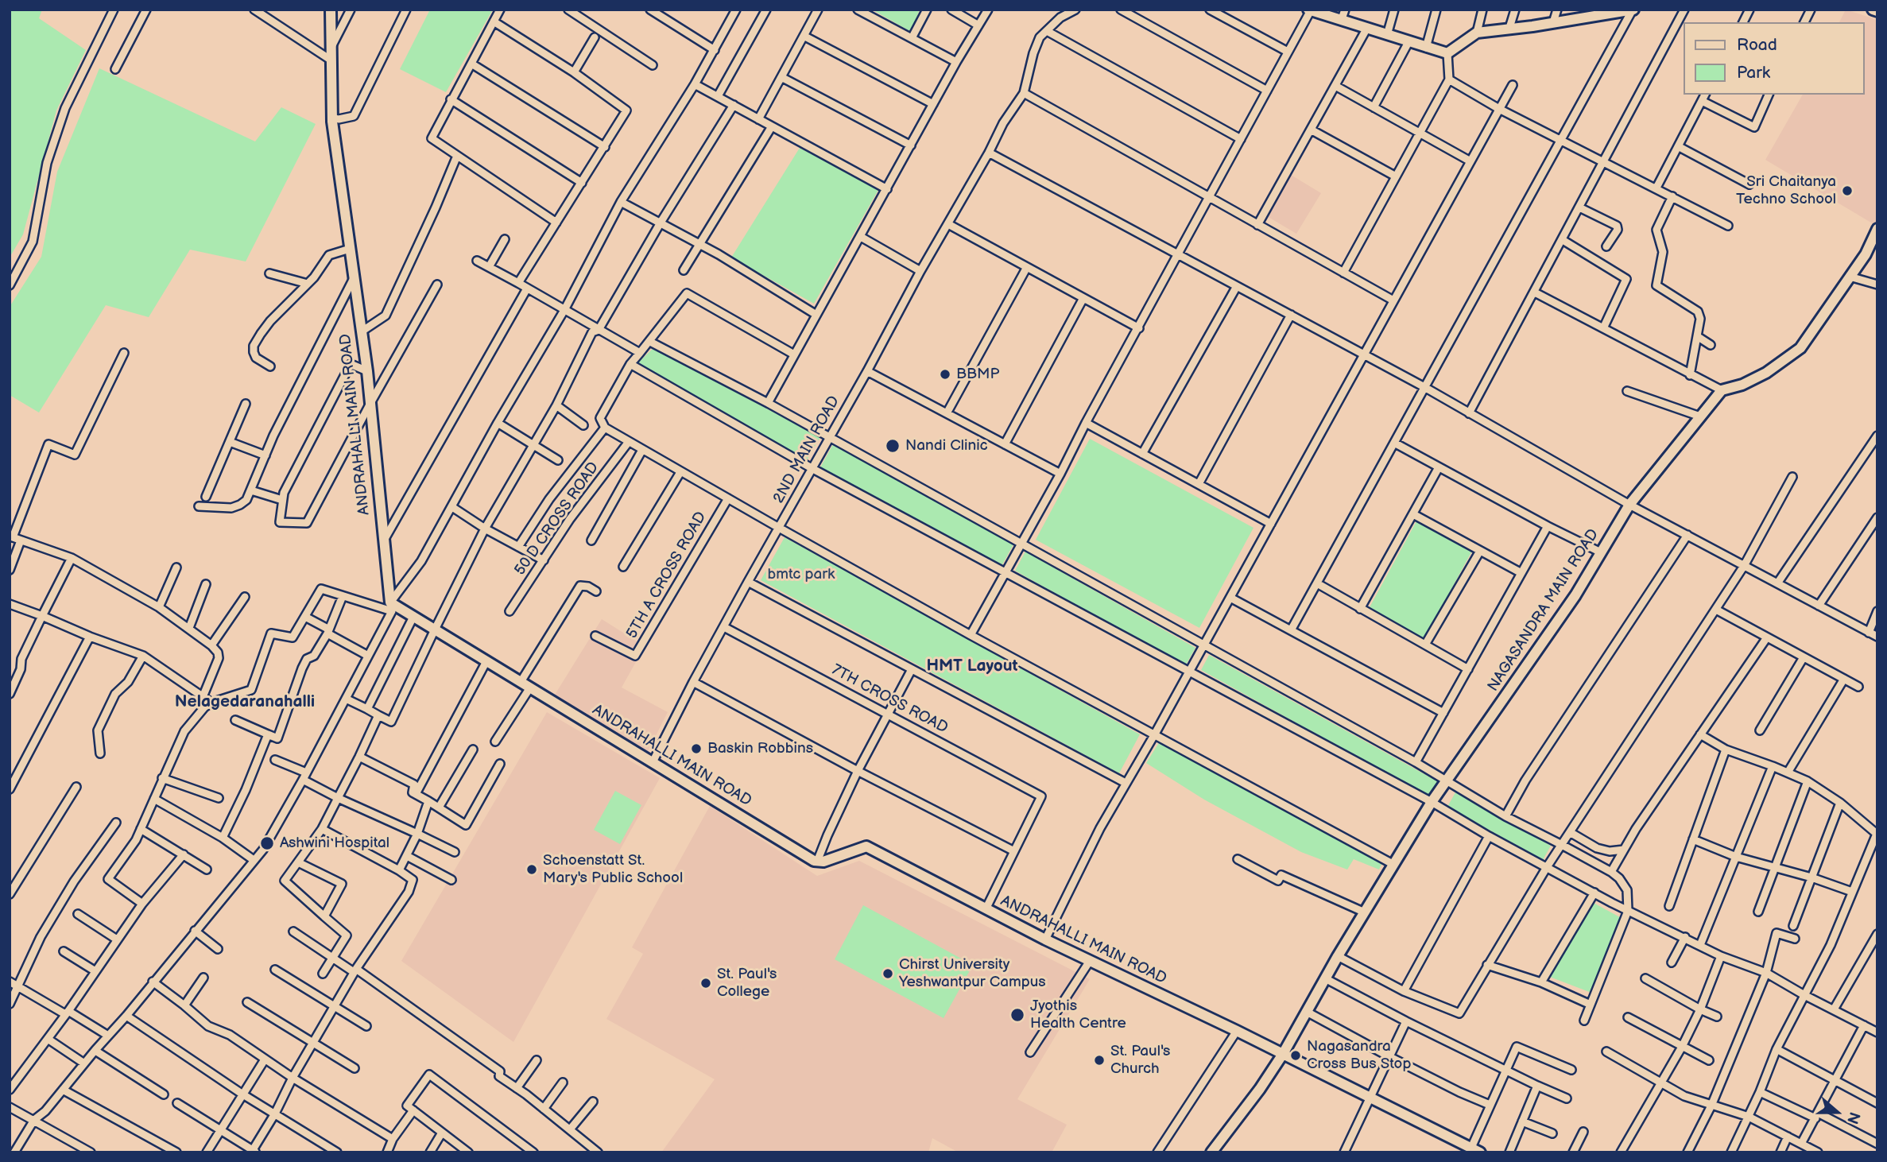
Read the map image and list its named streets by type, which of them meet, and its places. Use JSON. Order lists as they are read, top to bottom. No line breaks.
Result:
{"streets":{"main road":["ANDRAHALLI MAIN ROAD","NAGASANDRA MAIN ROAD"],"street":["2ND MAIN ROAD","50 D CROSS ROAD","5TH A CROSS ROAD","7TH CROSS ROAD"]},"crossings":[["ANDRAHALLI MAIN ROAD","2ND MAIN ROAD"],["ANDRAHALLI MAIN ROAD","NAGASANDRA MAIN ROAD"],["2ND MAIN ROAD","7TH CROSS ROAD"]],"districts":["HMT Layout","Nelagedaranahalli"],"parks":["bmtc park"],"places":["Sri Chaitanya Techno School","BBMP","Nandi Clinic","Baskin Robbins","Ashwini Hospital","Schoenstatt St. Mary's Public School","Chirst University Yeshwantpur Campus","St. Paul's College","Jyothis Health Centre","Nagasandra Cross Bus Stop","St. Paul's Church"],"legend":["Road","Park"],"north":"right"}
